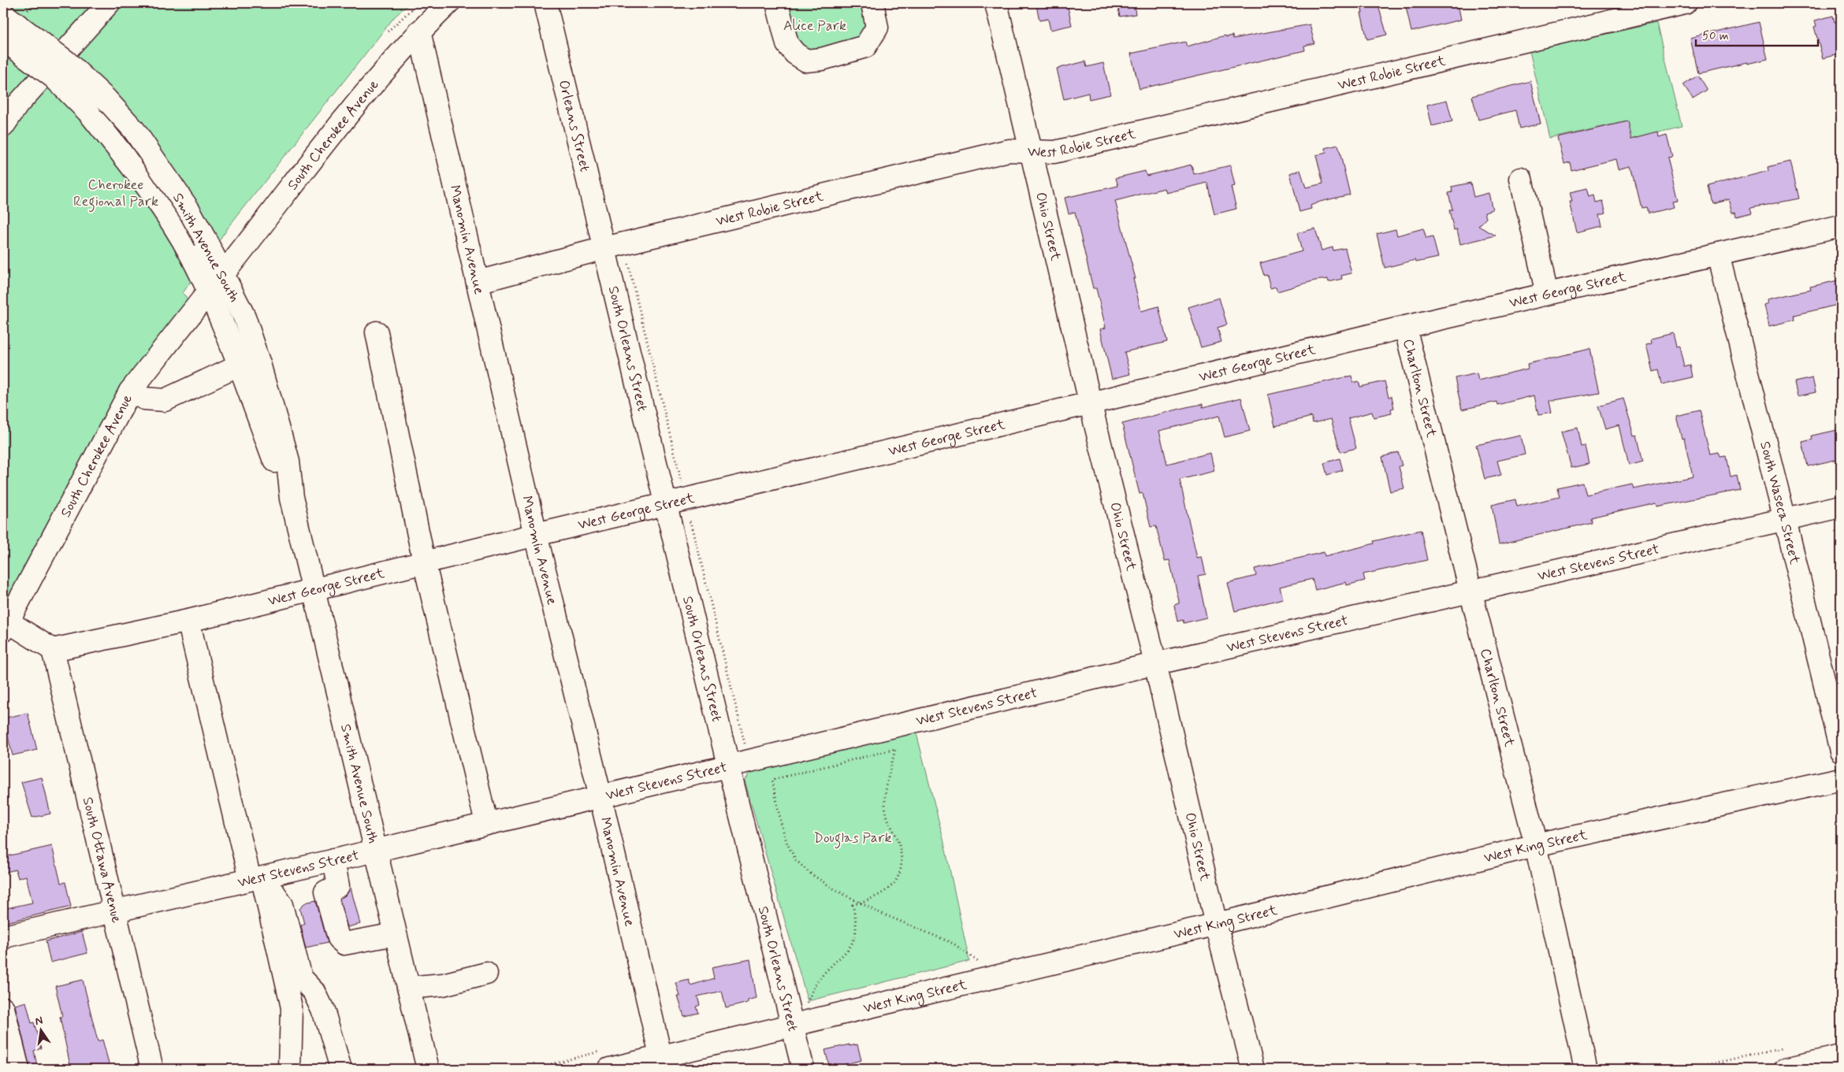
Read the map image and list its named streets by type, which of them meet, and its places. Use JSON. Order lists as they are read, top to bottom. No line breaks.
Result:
{"streets":{"street":["West Robie Street","Orleans Street","South Cherokee Avenue","Ohio Street","Manomin Avenue","Smith Avenue South","West George Street","South Orleans Street","Charlton Street","South Waseca Street","West Stevens Street","West King Street","South Ottawa Avenue"]},"crossings":[["West Robie Street","Orleans Street"],["West Robie Street","Ohio Street"],["West Robie Street","Manomin Avenue"],["West Robie Street","South Orleans Street"],["Orleans Street","South Orleans Street"],["South Cherokee Avenue","Manomin Avenue"],["South Cherokee Avenue","Smith Avenue South"],["Ohio Street","West George Street"],["Ohio Street","West Stevens Street"],["Ohio Street","West King Street"],["Manomin Avenue","West George Street"],["Manomin Avenue","West Stevens Street"],["Manomin Avenue","West King Street"],["Smith Avenue South","West George Street"],["Smith Avenue South","West Stevens Street"],["West George Street","South Orleans Street"],["West George Street","Charlton Street"],["West George Street","South Waseca Street"],["West George Street","South Ottawa Avenue"],["South Orleans Street","West Stevens Street"],["South Orleans Street","West King Street"],["Charlton Street","West Stevens Street"],["Charlton Street","West King Street"],["South Waseca Street","West Stevens Street"],["West Stevens Street","South Ottawa Avenue"]],"parks":["Alice Park","Cherokee Regional Park","Douglas Park"],"scale_bar":"50 m","north":"top"}
